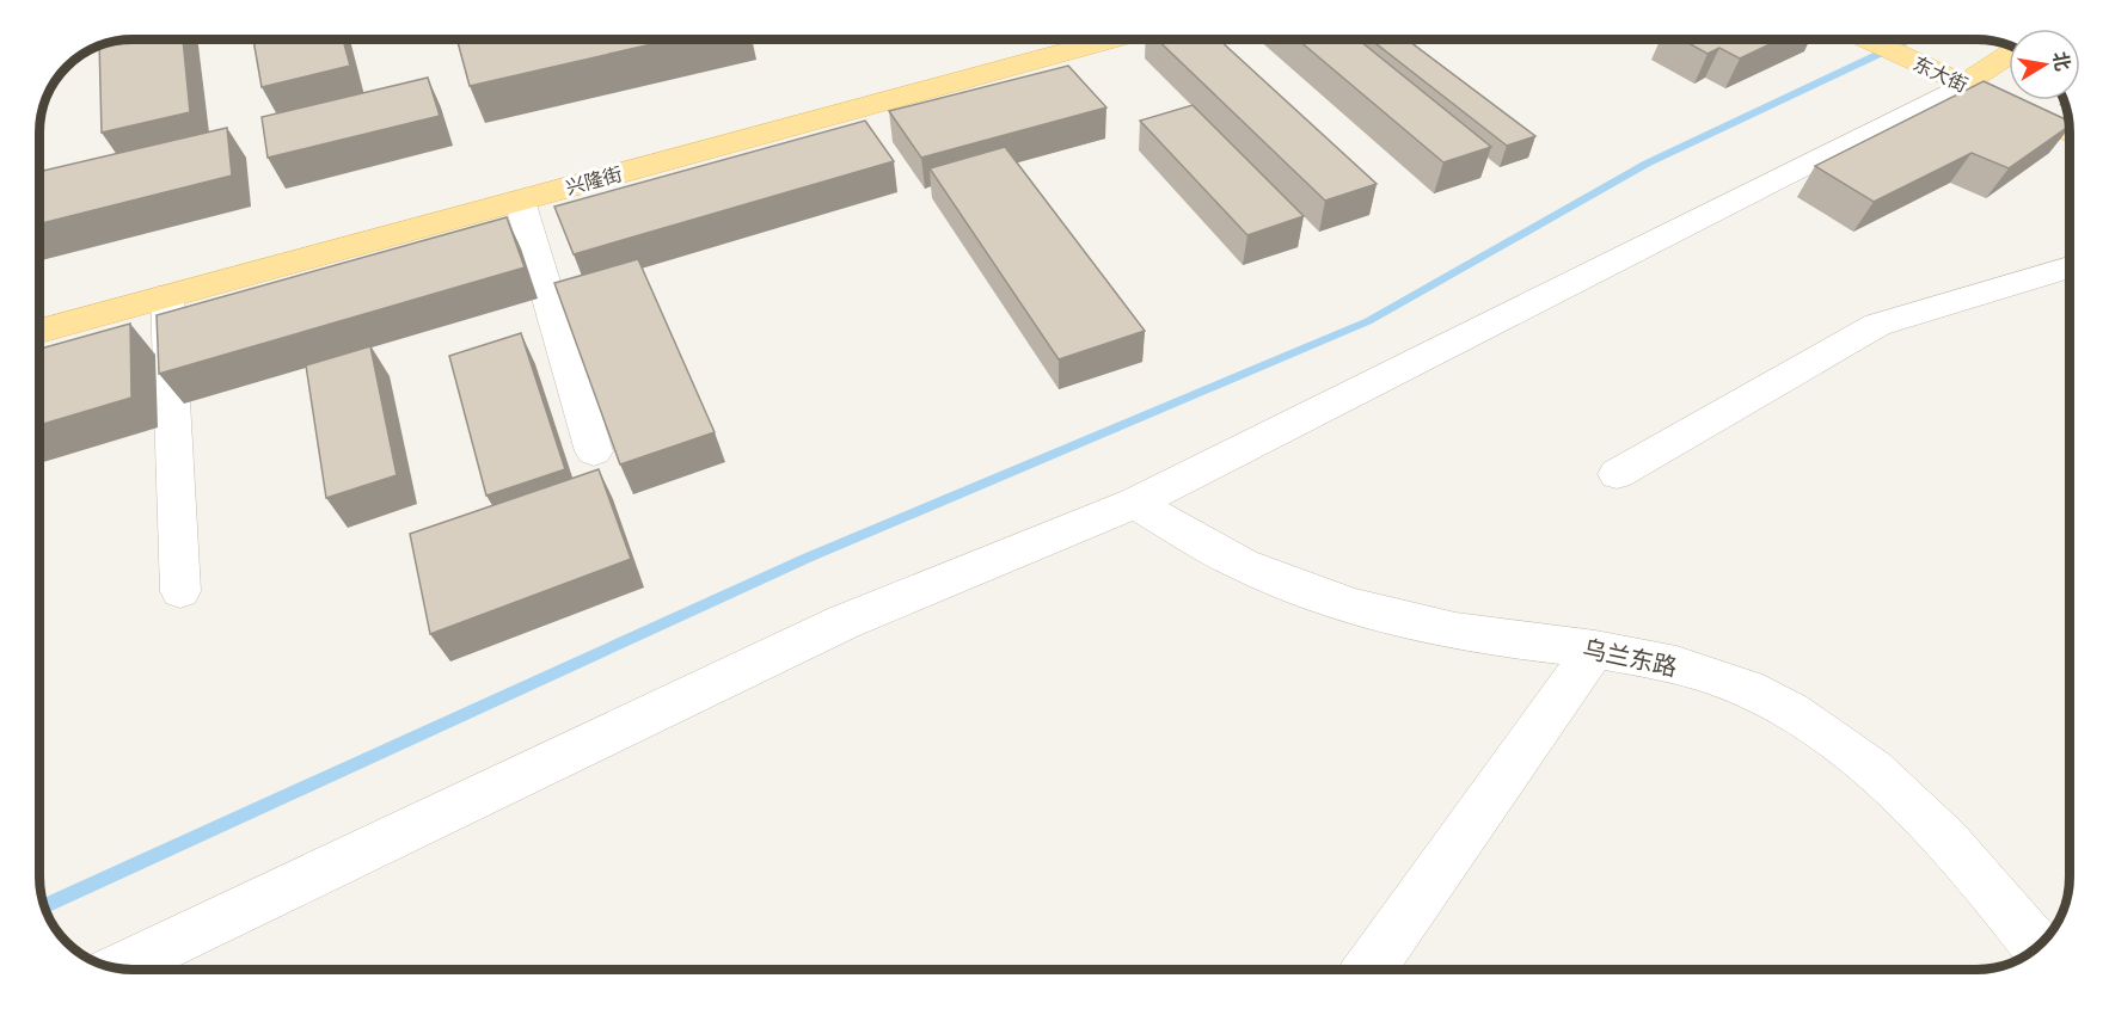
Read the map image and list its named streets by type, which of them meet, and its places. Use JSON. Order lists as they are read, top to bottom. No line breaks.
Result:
{"streets":{"main road":["东大街","兴隆街"],"street":["乌兰东路"]},"north":"right"}
